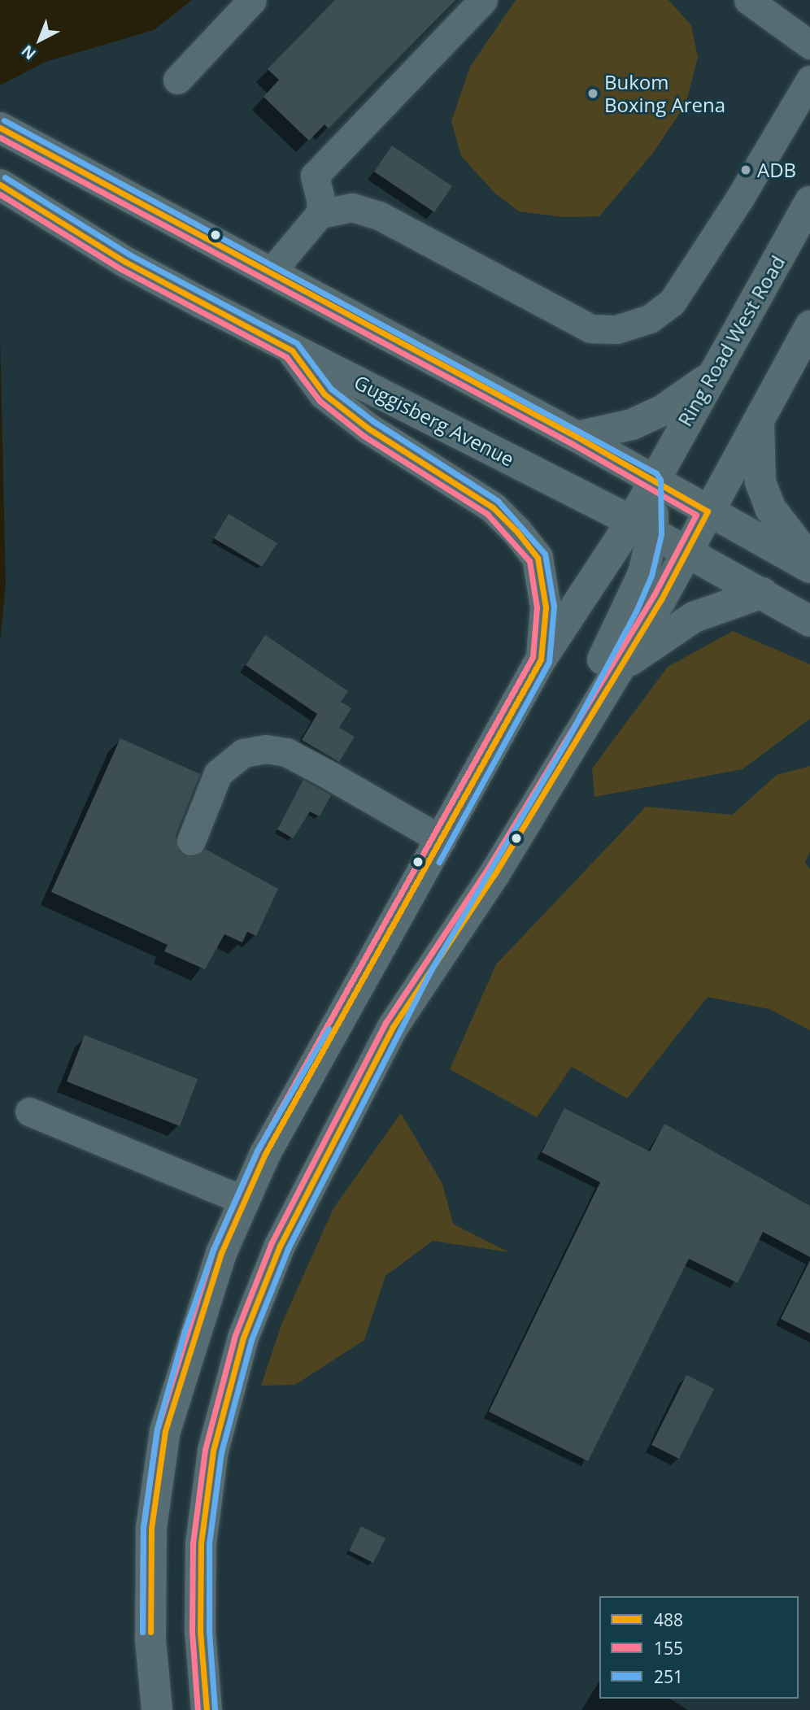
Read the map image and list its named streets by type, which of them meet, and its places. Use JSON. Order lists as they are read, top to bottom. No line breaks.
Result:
{"streets":{"main road":["Ring Road West Road","Guggisberg Avenue"]},"places":["Bukom Boxing Arena","ADB"],"lines":["transit line 251","transit line 488","transit line 155"],"legend":["488","155","251"],"north":"bottom left"}
